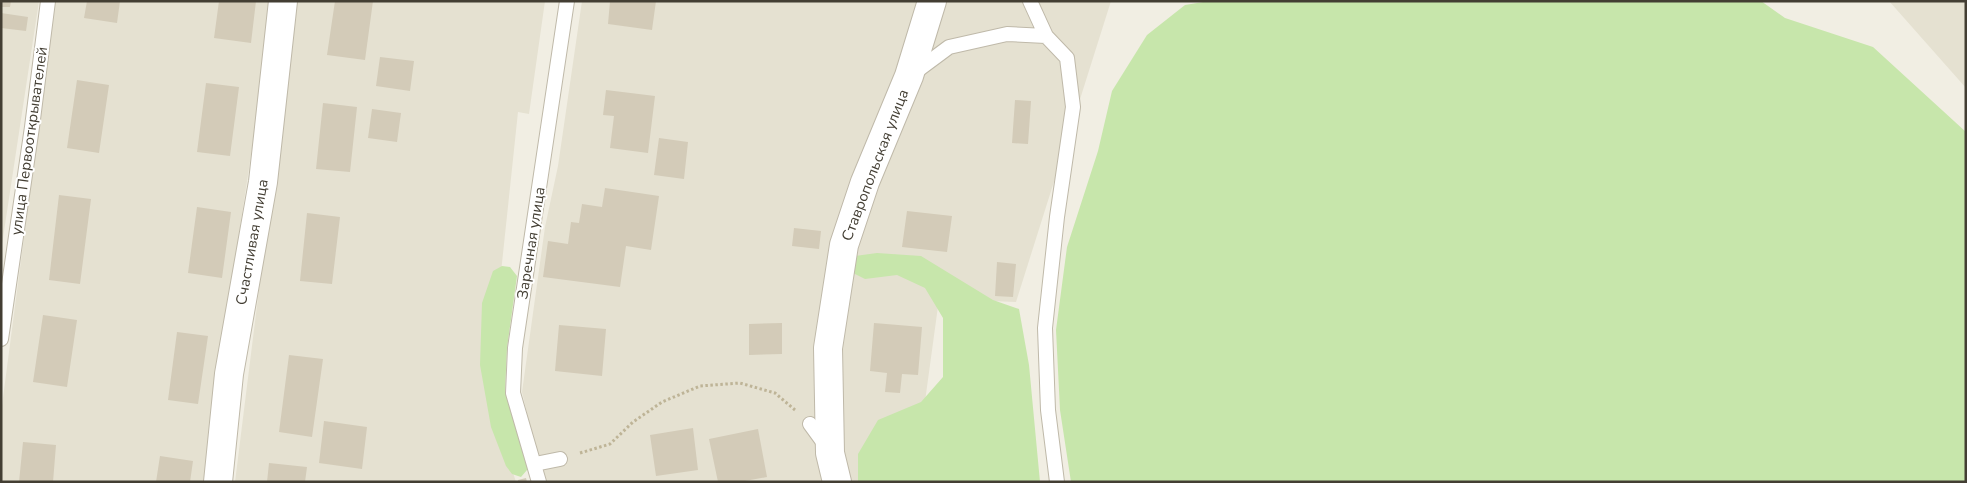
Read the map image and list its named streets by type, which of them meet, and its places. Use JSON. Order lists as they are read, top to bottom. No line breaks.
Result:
{"streets":{"street":["Ставропольская улица","Счастливая улица"],"lane":["улица Первооткрывателей","Заречная улица"]}}
